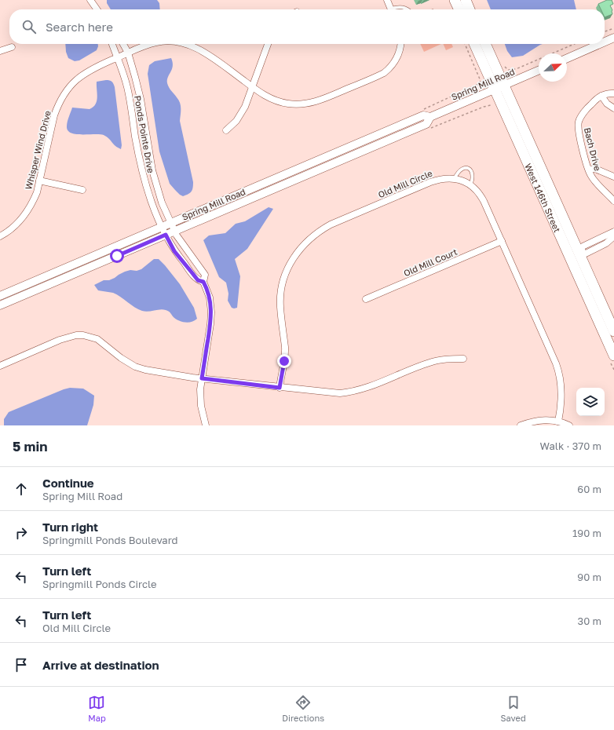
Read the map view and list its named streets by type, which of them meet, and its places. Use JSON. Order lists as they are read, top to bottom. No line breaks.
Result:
{"streets":{"main road":["West 146th Street"],"street":["Spring Mill Road","Ponds Pointe Drive","Bach Drive","Whisper Wind Drive","Old Mill Circle","Old Mill Court"]},"crossings":[["Spring Mill Road","Ponds Pointe Drive"],["Spring Mill Road","West 146th Street"],["Ponds Pointe Drive","Whisper Wind Drive"],["Old Mill Circle","Old Mill Court"]],"north":"top right","page":{"search":"Search here","heading":["5 min","Walk · 370 m"],"list":[["Continue","Spring Mill Road","60 m"],["Turn right","Springmill Ponds Boulevard","190 m"],["Turn left","Springmill Ponds Circle","90 m"],["Turn left","Old Mill Circle","30 m"],"Arrive at destination"],"nav":["Map","Directions","Saved"]}}
